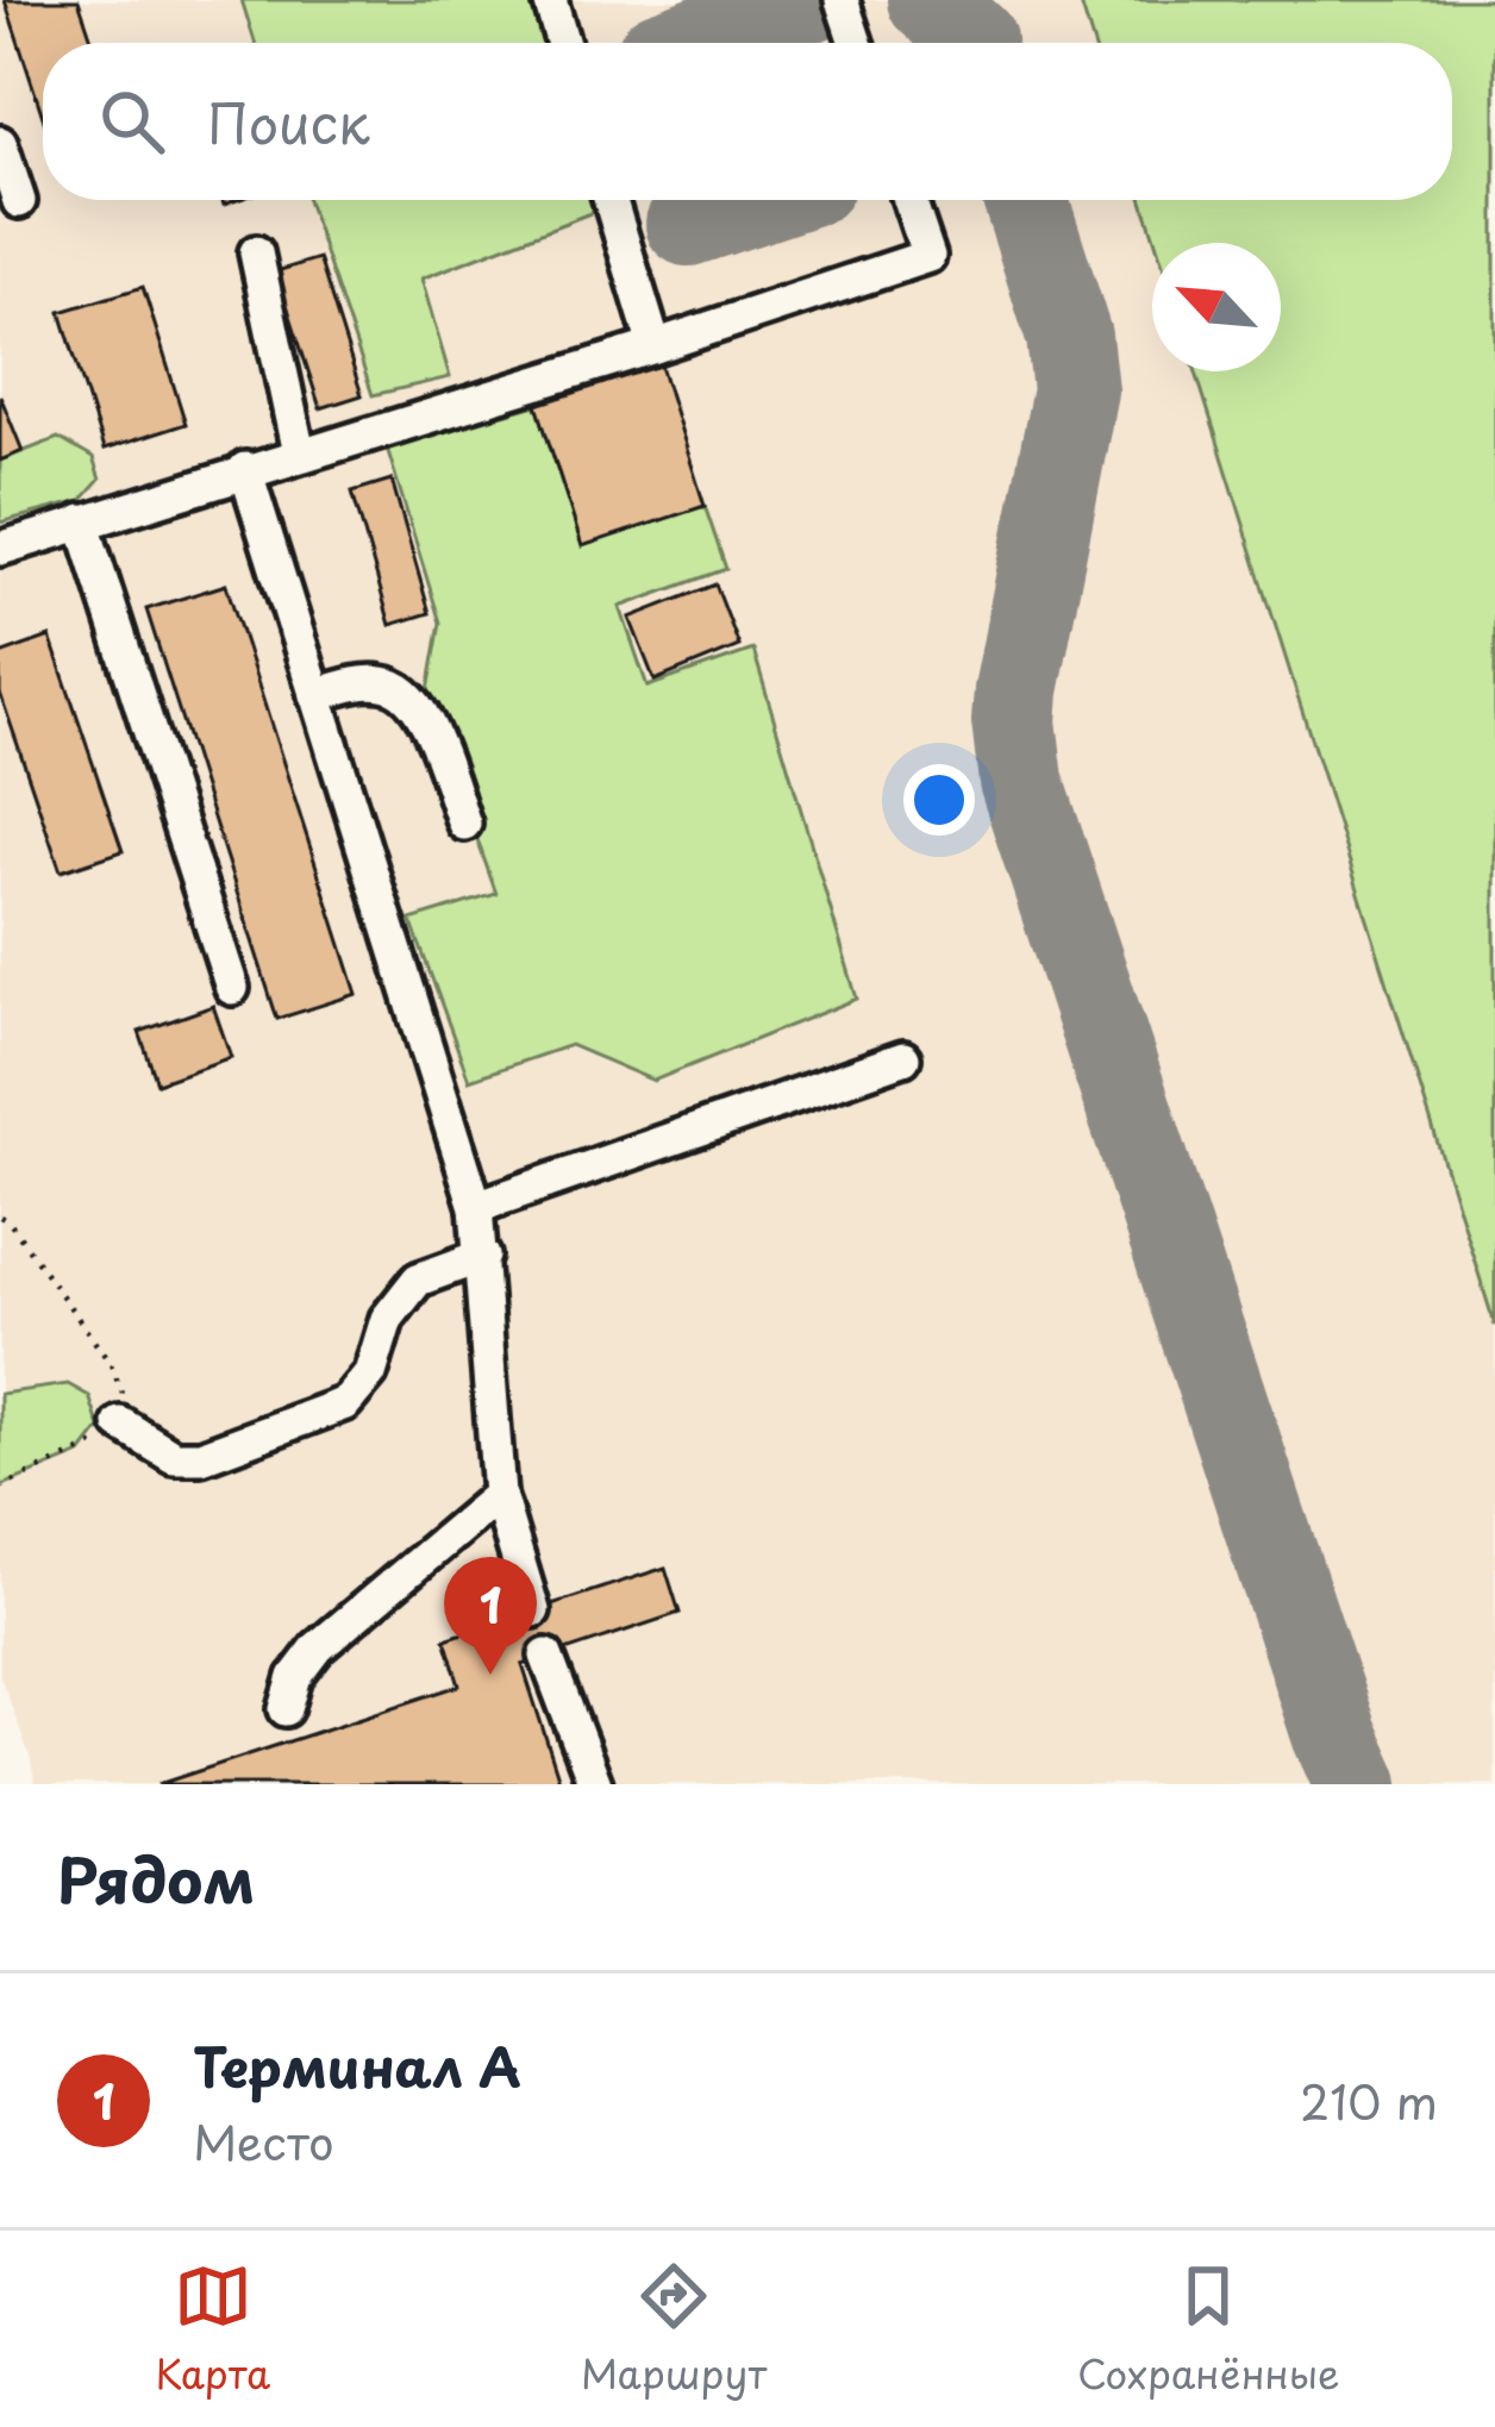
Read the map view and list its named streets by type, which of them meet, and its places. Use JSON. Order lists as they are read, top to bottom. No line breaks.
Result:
{"north":"top left","page":{"search":"Поиск","pins":"1","heading":"Рядом","list":[{"mark":"1","name":"Терминал А","note":"Место","value":"210 m"}],"nav":["Карта","Маршрут","Сохранённые"]}}
